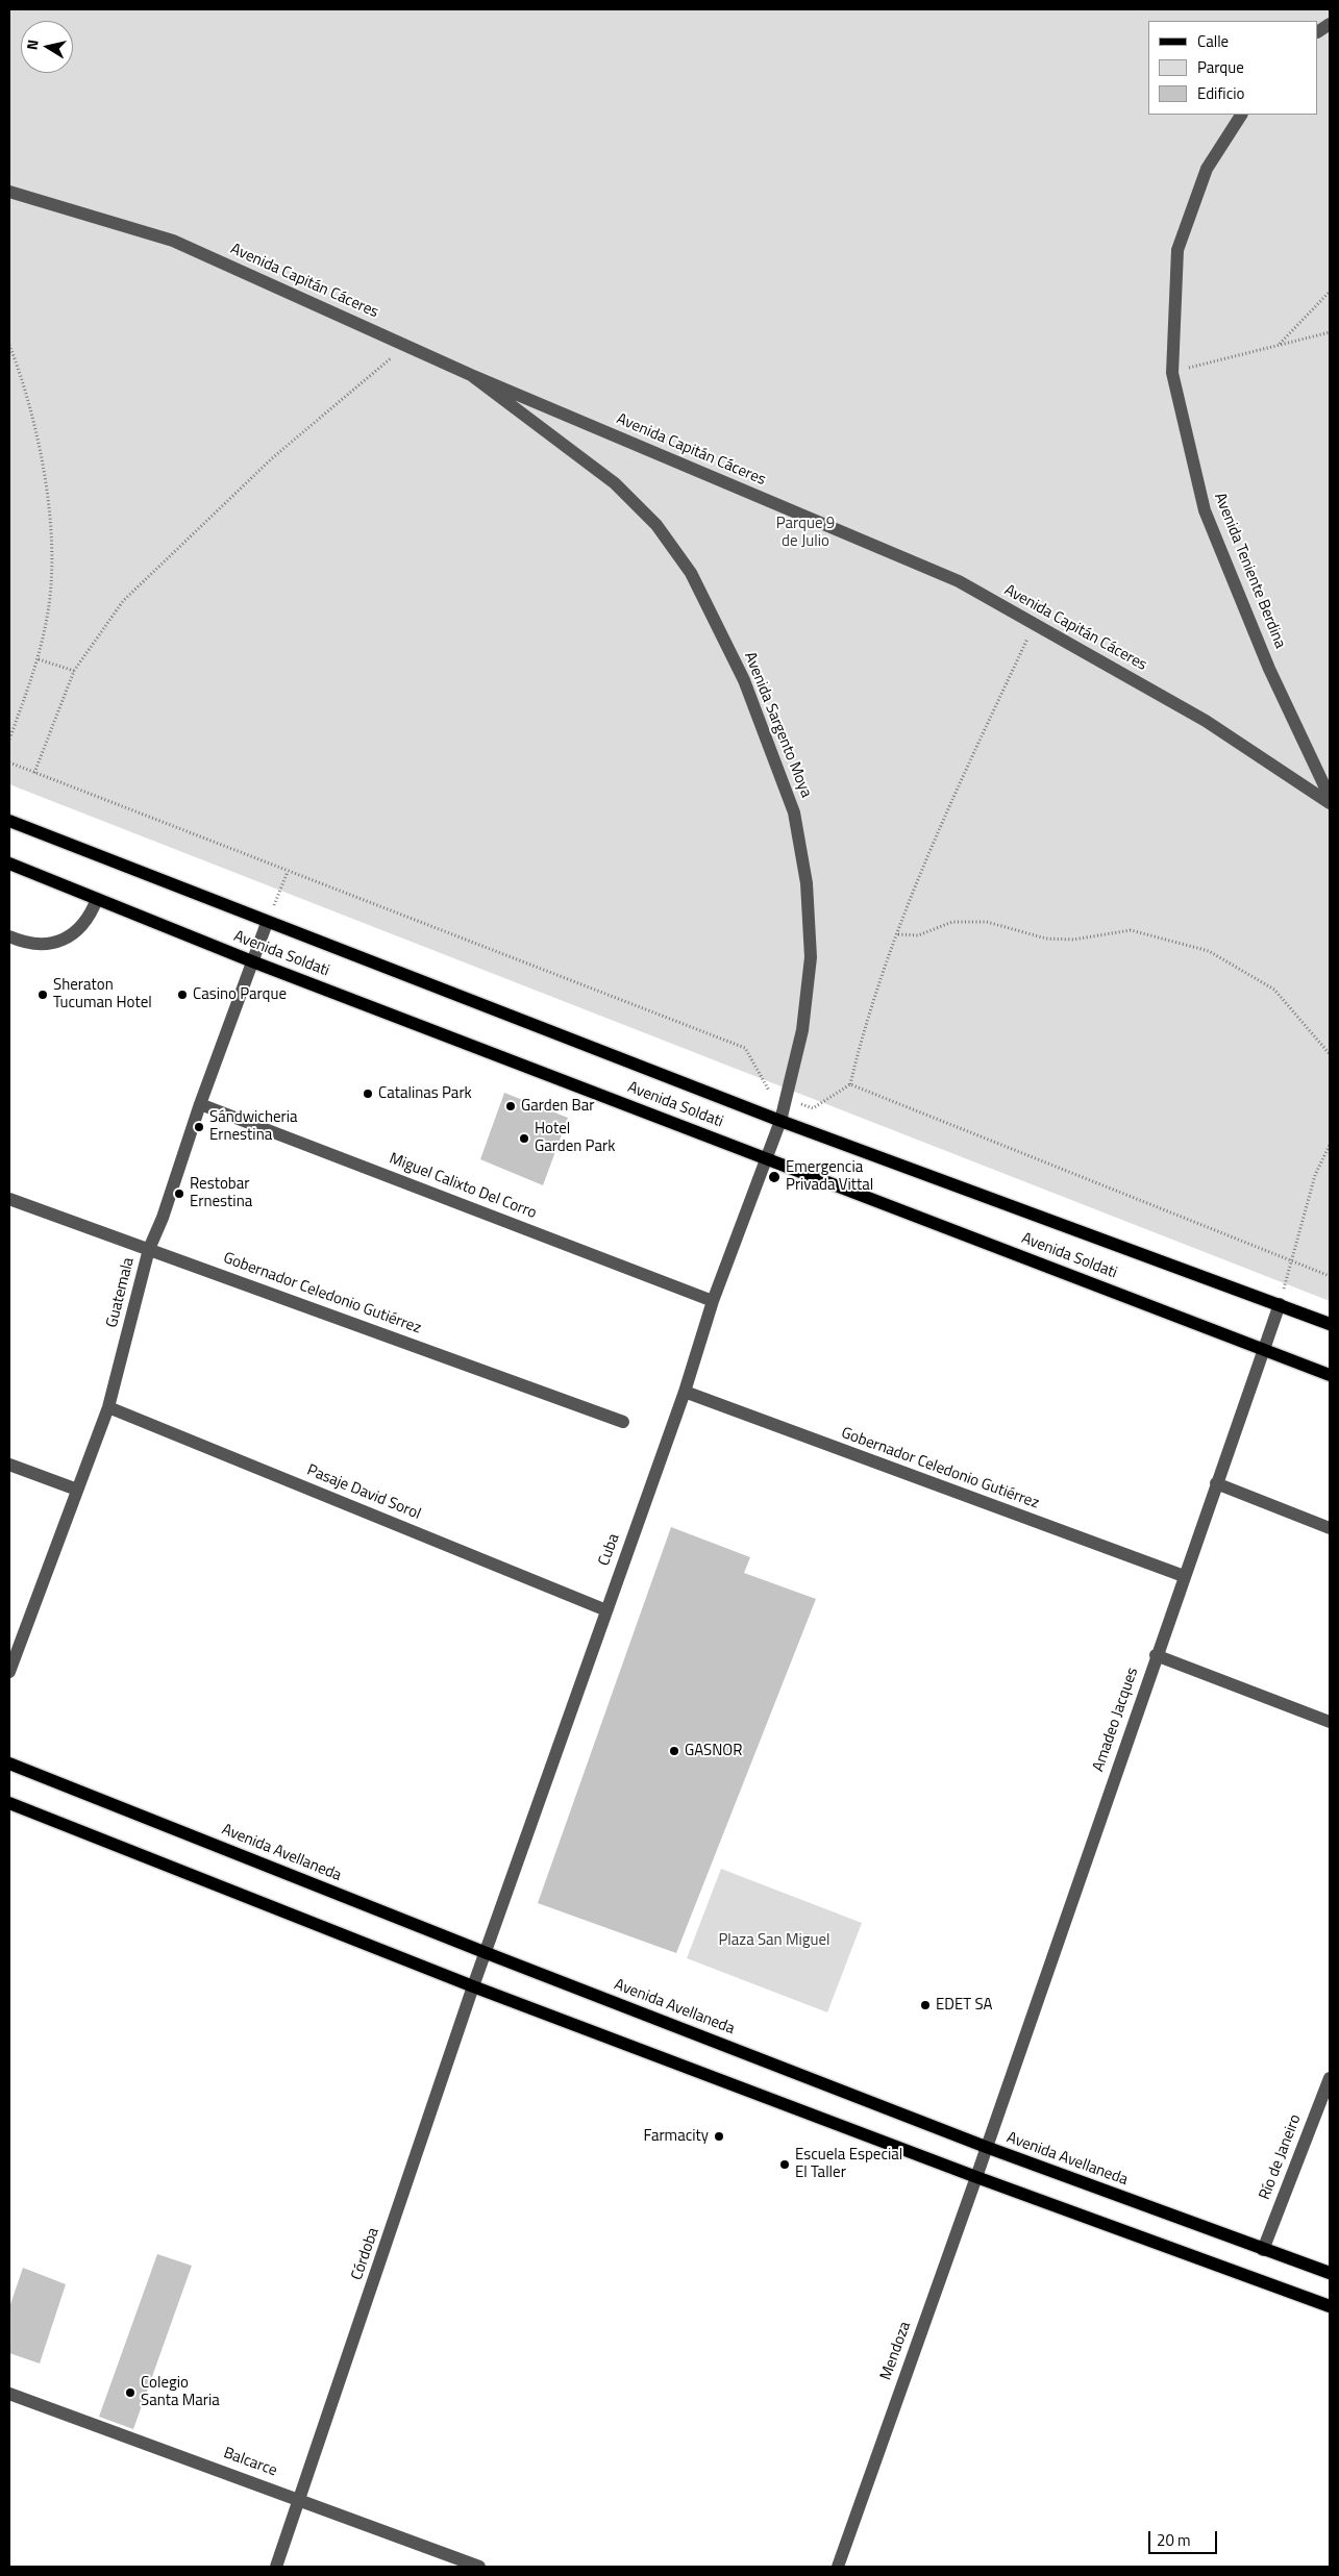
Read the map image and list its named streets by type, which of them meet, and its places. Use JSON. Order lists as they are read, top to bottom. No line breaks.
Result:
{"streets":{"main road":["Avenida Soldati","Avenida Avellaneda"],"street":["Avenida Capitán Cáceres","Avenida Teniente Berdina","Avenida Sargento Moya","Miguel Calixto Del Corro","Guatemala","Gobernador Celedonio Gutiérrez","Pasaje David Sorol","Cuba","Amadeo Jacques","Río de Janeiro","Córdoba","Mendoza","Balcarce"]},"crossings":[["Avenida Capitán Cáceres","Avenida Sargento Moya"],["Avenida Sargento Moya","Avenida Soldati"],["Avenida Sargento Moya","Cuba"],["Avenida Soldati","Guatemala"],["Avenida Soldati","Cuba"],["Avenida Soldati","Amadeo Jacques"],["Miguel Calixto Del Corro","Guatemala"],["Miguel Calixto Del Corro","Cuba"],["Guatemala","Gobernador Celedonio Gutiérrez"],["Guatemala","Pasaje David Sorol"],["Gobernador Celedonio Gutiérrez","Cuba"],["Gobernador Celedonio Gutiérrez","Amadeo Jacques"],["Pasaje David Sorol","Cuba"],["Cuba","Avenida Avellaneda"],["Cuba","Córdoba"],["Amadeo Jacques","Avenida Avellaneda"],["Amadeo Jacques","Mendoza"],["Avenida Avellaneda","Río de Janeiro"],["Avenida Avellaneda","Córdoba"],["Avenida Avellaneda","Mendoza"],["Córdoba","Balcarce"]],"parks":["Parque 9 de Julio","Plaza San Miguel"],"places":["Sheraton Tucuman Hotel","Casino Parque","Catalinas Park","Garden Bar","Sándwicheria Ernestina","Hotel Garden Park","Emergencia Privada Vittal","Restobar Ernestina","GASNOR","EDET SA","Farmacity","Escuela Especial El Taller","Colegio Santa Maria"],"legend":["Calle","Parque","Edificio"],"scale_bar":"20 m","north":"left"}
